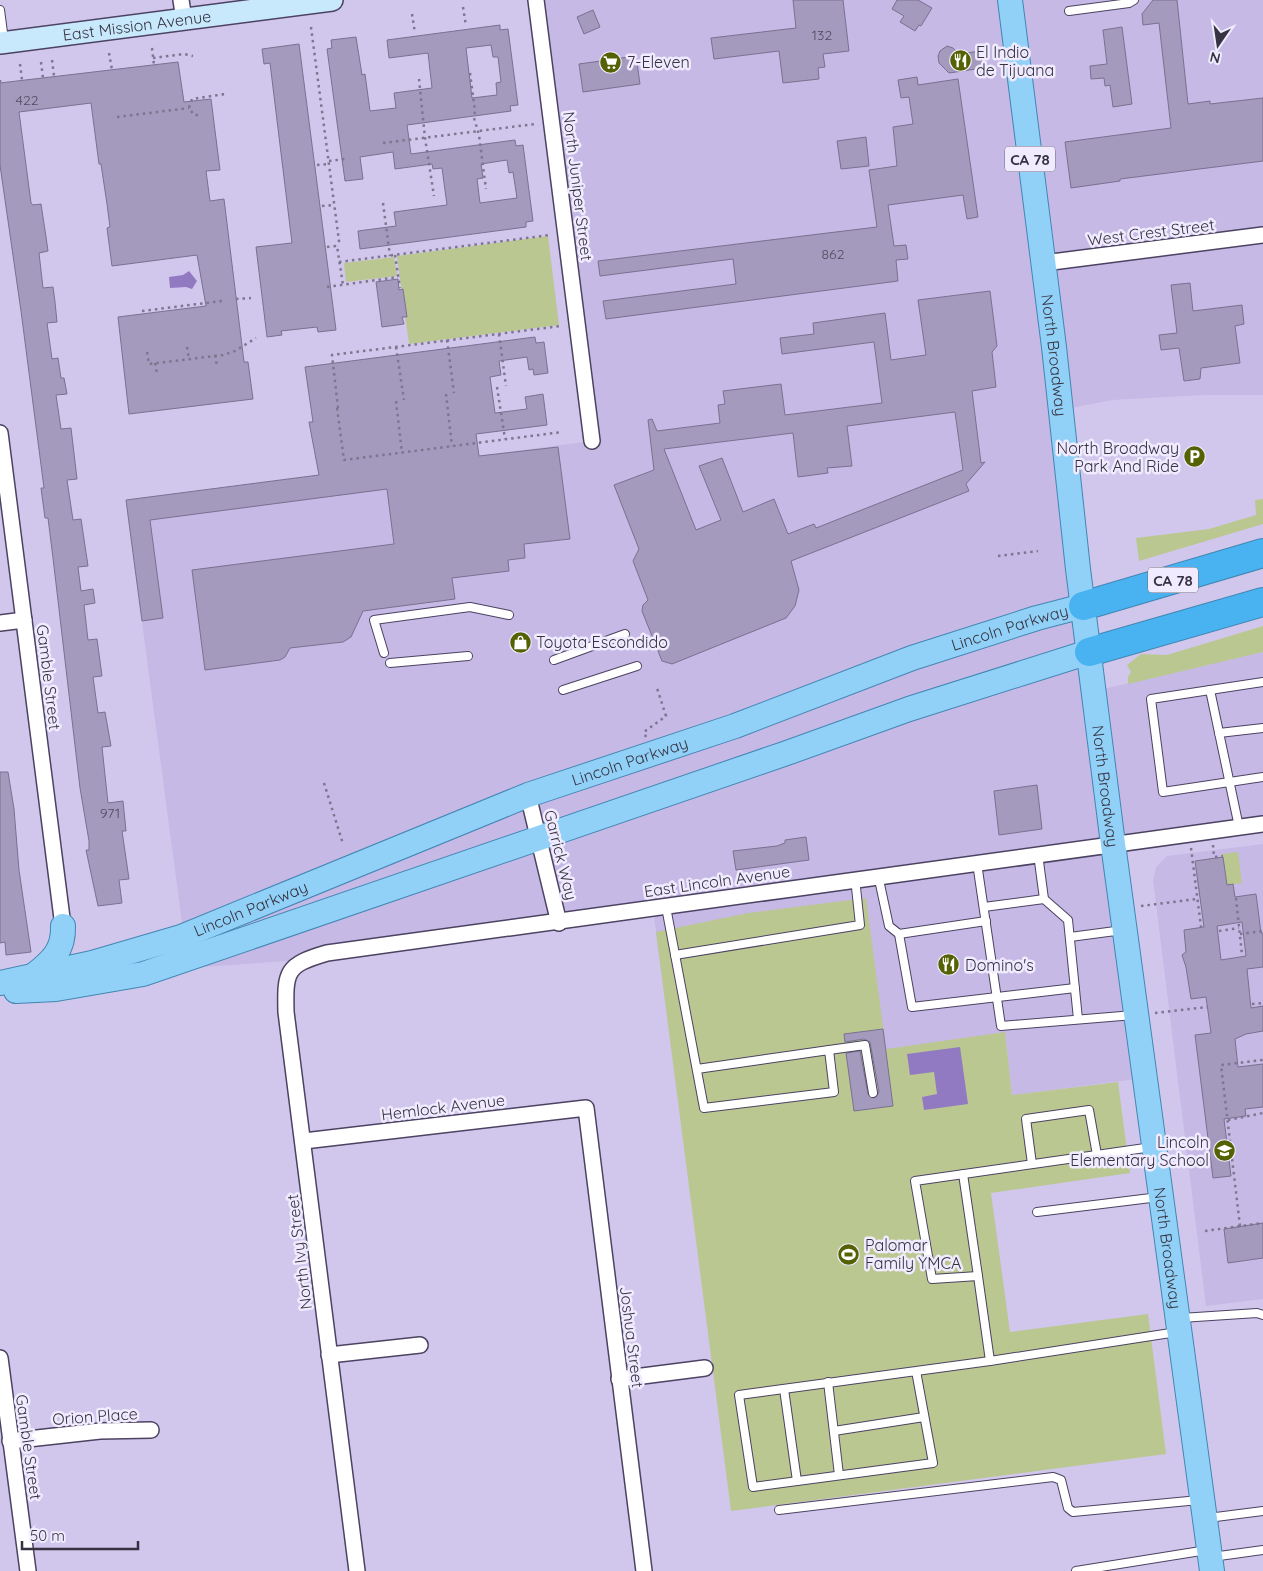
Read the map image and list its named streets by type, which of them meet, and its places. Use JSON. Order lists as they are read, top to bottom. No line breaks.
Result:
{"streets":{"highway":["CA 78","Lincoln Parkway"],"main road":["East Mission Avenue","North Broadway"],"street":["North Juniper Street","West Crest Street","Gamble Street","Garrick Way","East Lincoln Avenue","Hemlock Avenue","North Ivy Street","Joshua Street","Orion Place"]},"crossings":[["West Crest Street","North Broadway"],["North Broadway","Lincoln Parkway"],["North Broadway","East Lincoln Avenue"],["Lincoln Parkway","Garrick Way"],["Gamble Street","Orion Place"],["Garrick Way","East Lincoln Avenue"],["East Lincoln Avenue","North Ivy Street"],["Hemlock Avenue","North Ivy Street"],["Hemlock Avenue","Joshua Street"]],"places":{"restaurant":["El Indio de Tijuana","Domino's"],"supermarket":["7-Eleven"],"parking":["North Broadway Park And Ride"],"shop":["Toyota Escondido"],"school or university":["Lincoln Elementary School"],"sports":["Palomar Family YMCA"]},"house_numbers":["132","422","862","971"],"scale_bar":"50 m","north":"bottom"}
